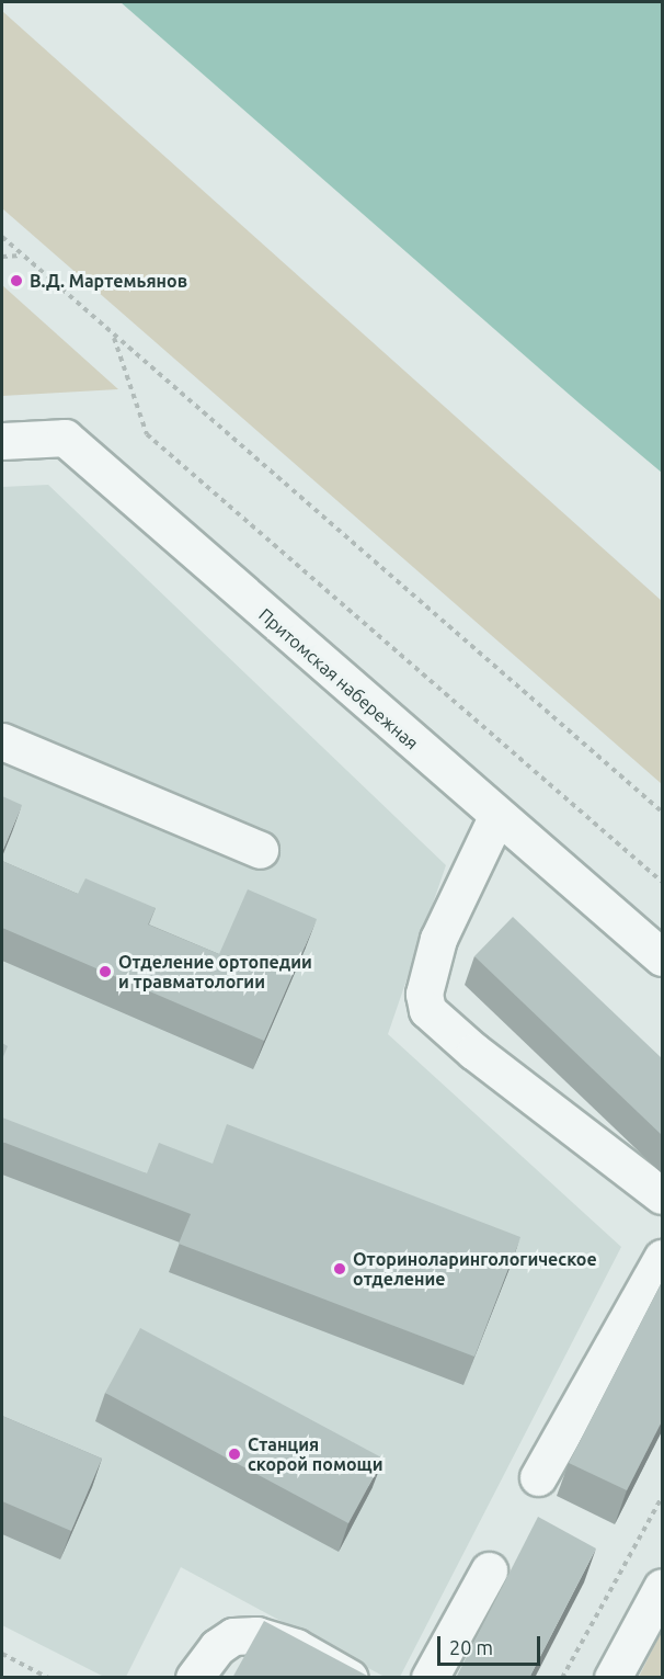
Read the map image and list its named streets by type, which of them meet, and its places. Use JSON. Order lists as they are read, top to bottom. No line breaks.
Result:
{"streets":{"street":["Притомская набережная"]},"places":["В.Д. Мартемьянов","Отделение ортопедии и травматологии","Оториноларингологическое отделение","Станция скорой помощи"],"scale_bar":"20 m"}
